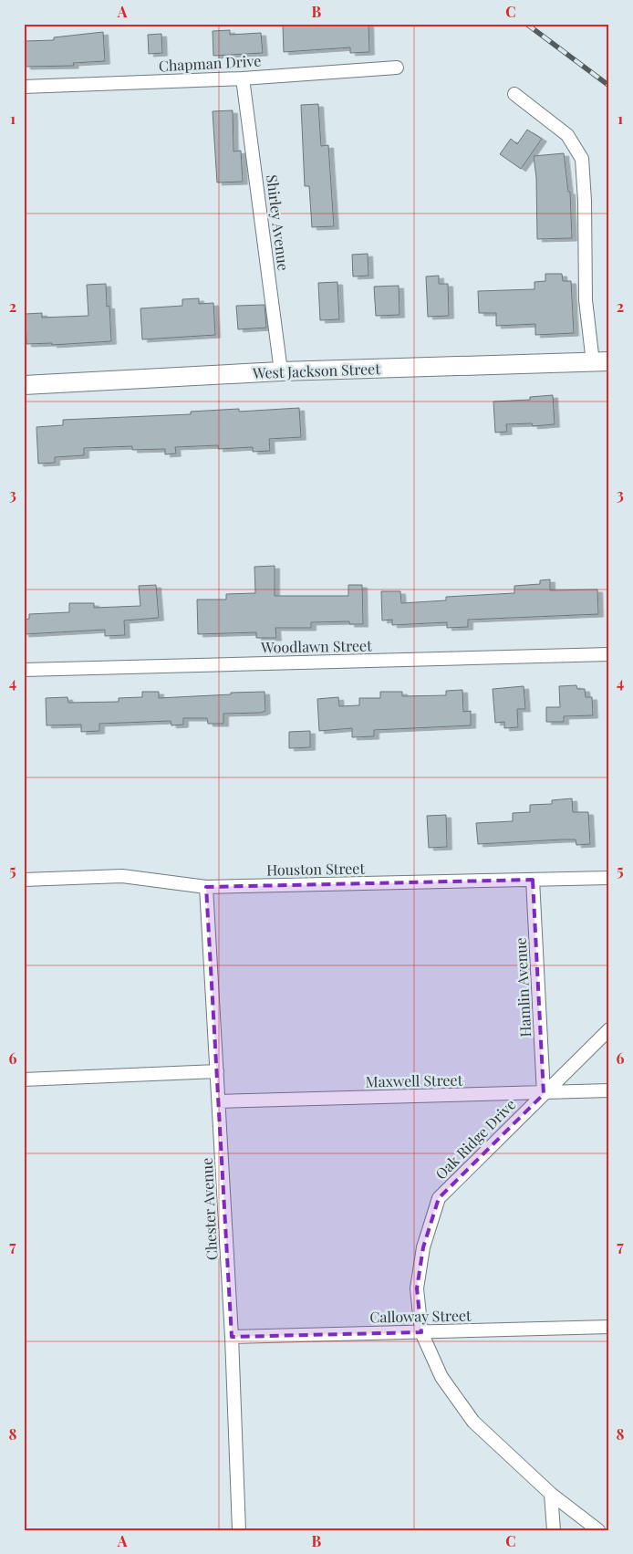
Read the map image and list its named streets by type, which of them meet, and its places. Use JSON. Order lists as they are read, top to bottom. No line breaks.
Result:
{"streets":{"street":["Chapman Drive","Shirley Avenue","West Jackson Street","Woodlawn Street","Houston Street","Hamlin Avenue","Maxwell Street","Oak Ridge Drive","Chester Avenue","Calloway Street"]},"crossings":[["Chapman Drive","Shirley Avenue"],["Shirley Avenue","West Jackson Street"],["Houston Street","Hamlin Avenue"],["Houston Street","Chester Avenue"],["Hamlin Avenue","Maxwell Street"],["Hamlin Avenue","Oak Ridge Drive"],["Maxwell Street","Oak Ridge Drive"],["Maxwell Street","Chester Avenue"],["Oak Ridge Drive","Calloway Street"],["Chester Avenue","Calloway Street"]],"grid":{"columns":["A","B","C"],"rows":["1","2","3","4","5","6","7","8"]}}
